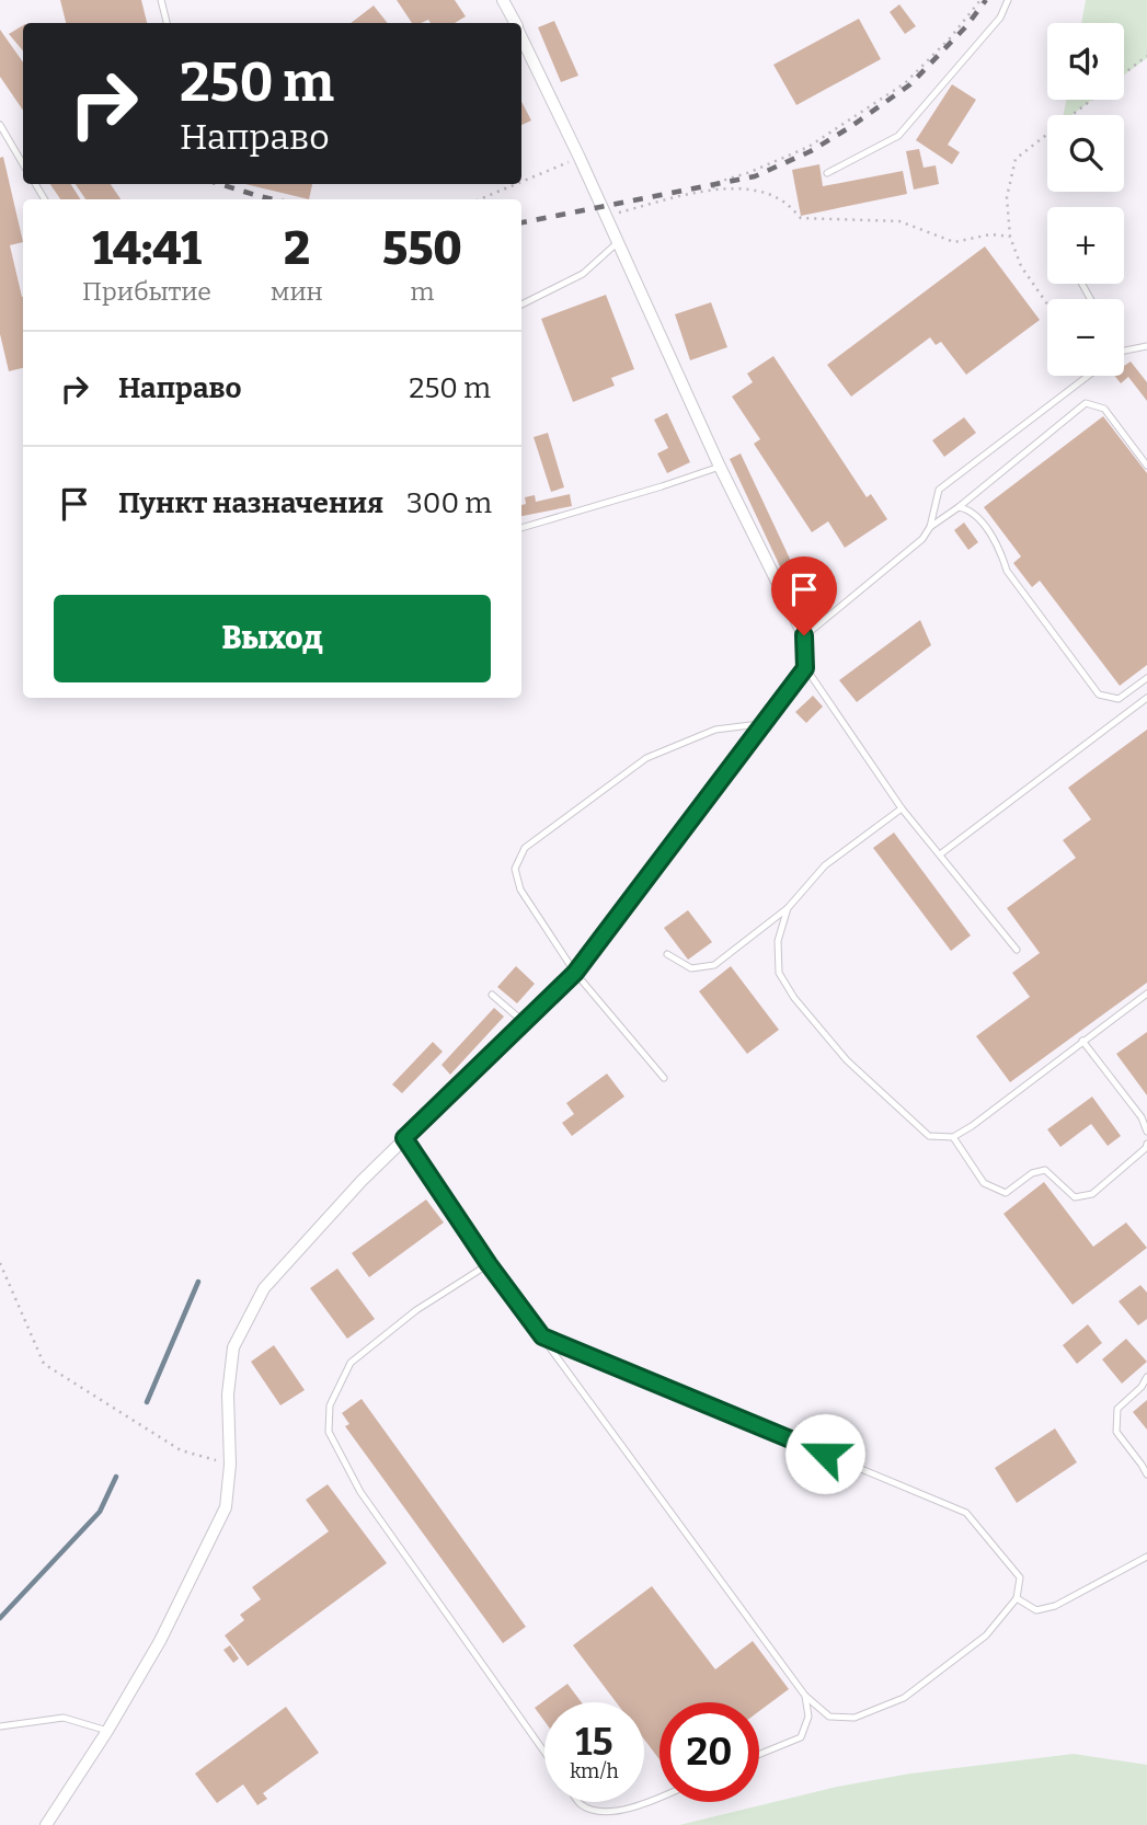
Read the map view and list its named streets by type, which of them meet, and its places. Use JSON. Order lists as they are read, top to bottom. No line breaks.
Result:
{"page":{"map_buttons":["+","−"],"turn":["250 m","Направо"],"eta":["14:41","Прибытие","2","мин","550","m"],"list":[{"name":"Направо","value":"250 m"},{"name":"Пункт назначения","value":"300 m"}],"buttons":"Выход","speed":"15 km/h","limit":"20"}}
